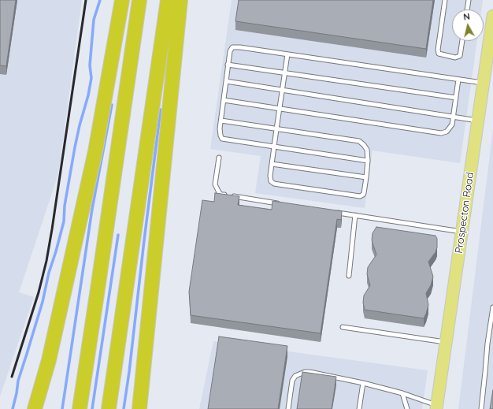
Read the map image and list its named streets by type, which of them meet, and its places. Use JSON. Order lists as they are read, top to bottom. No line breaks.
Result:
{"streets":{"main road":["Prospecton Road"]},"north":"top"}
